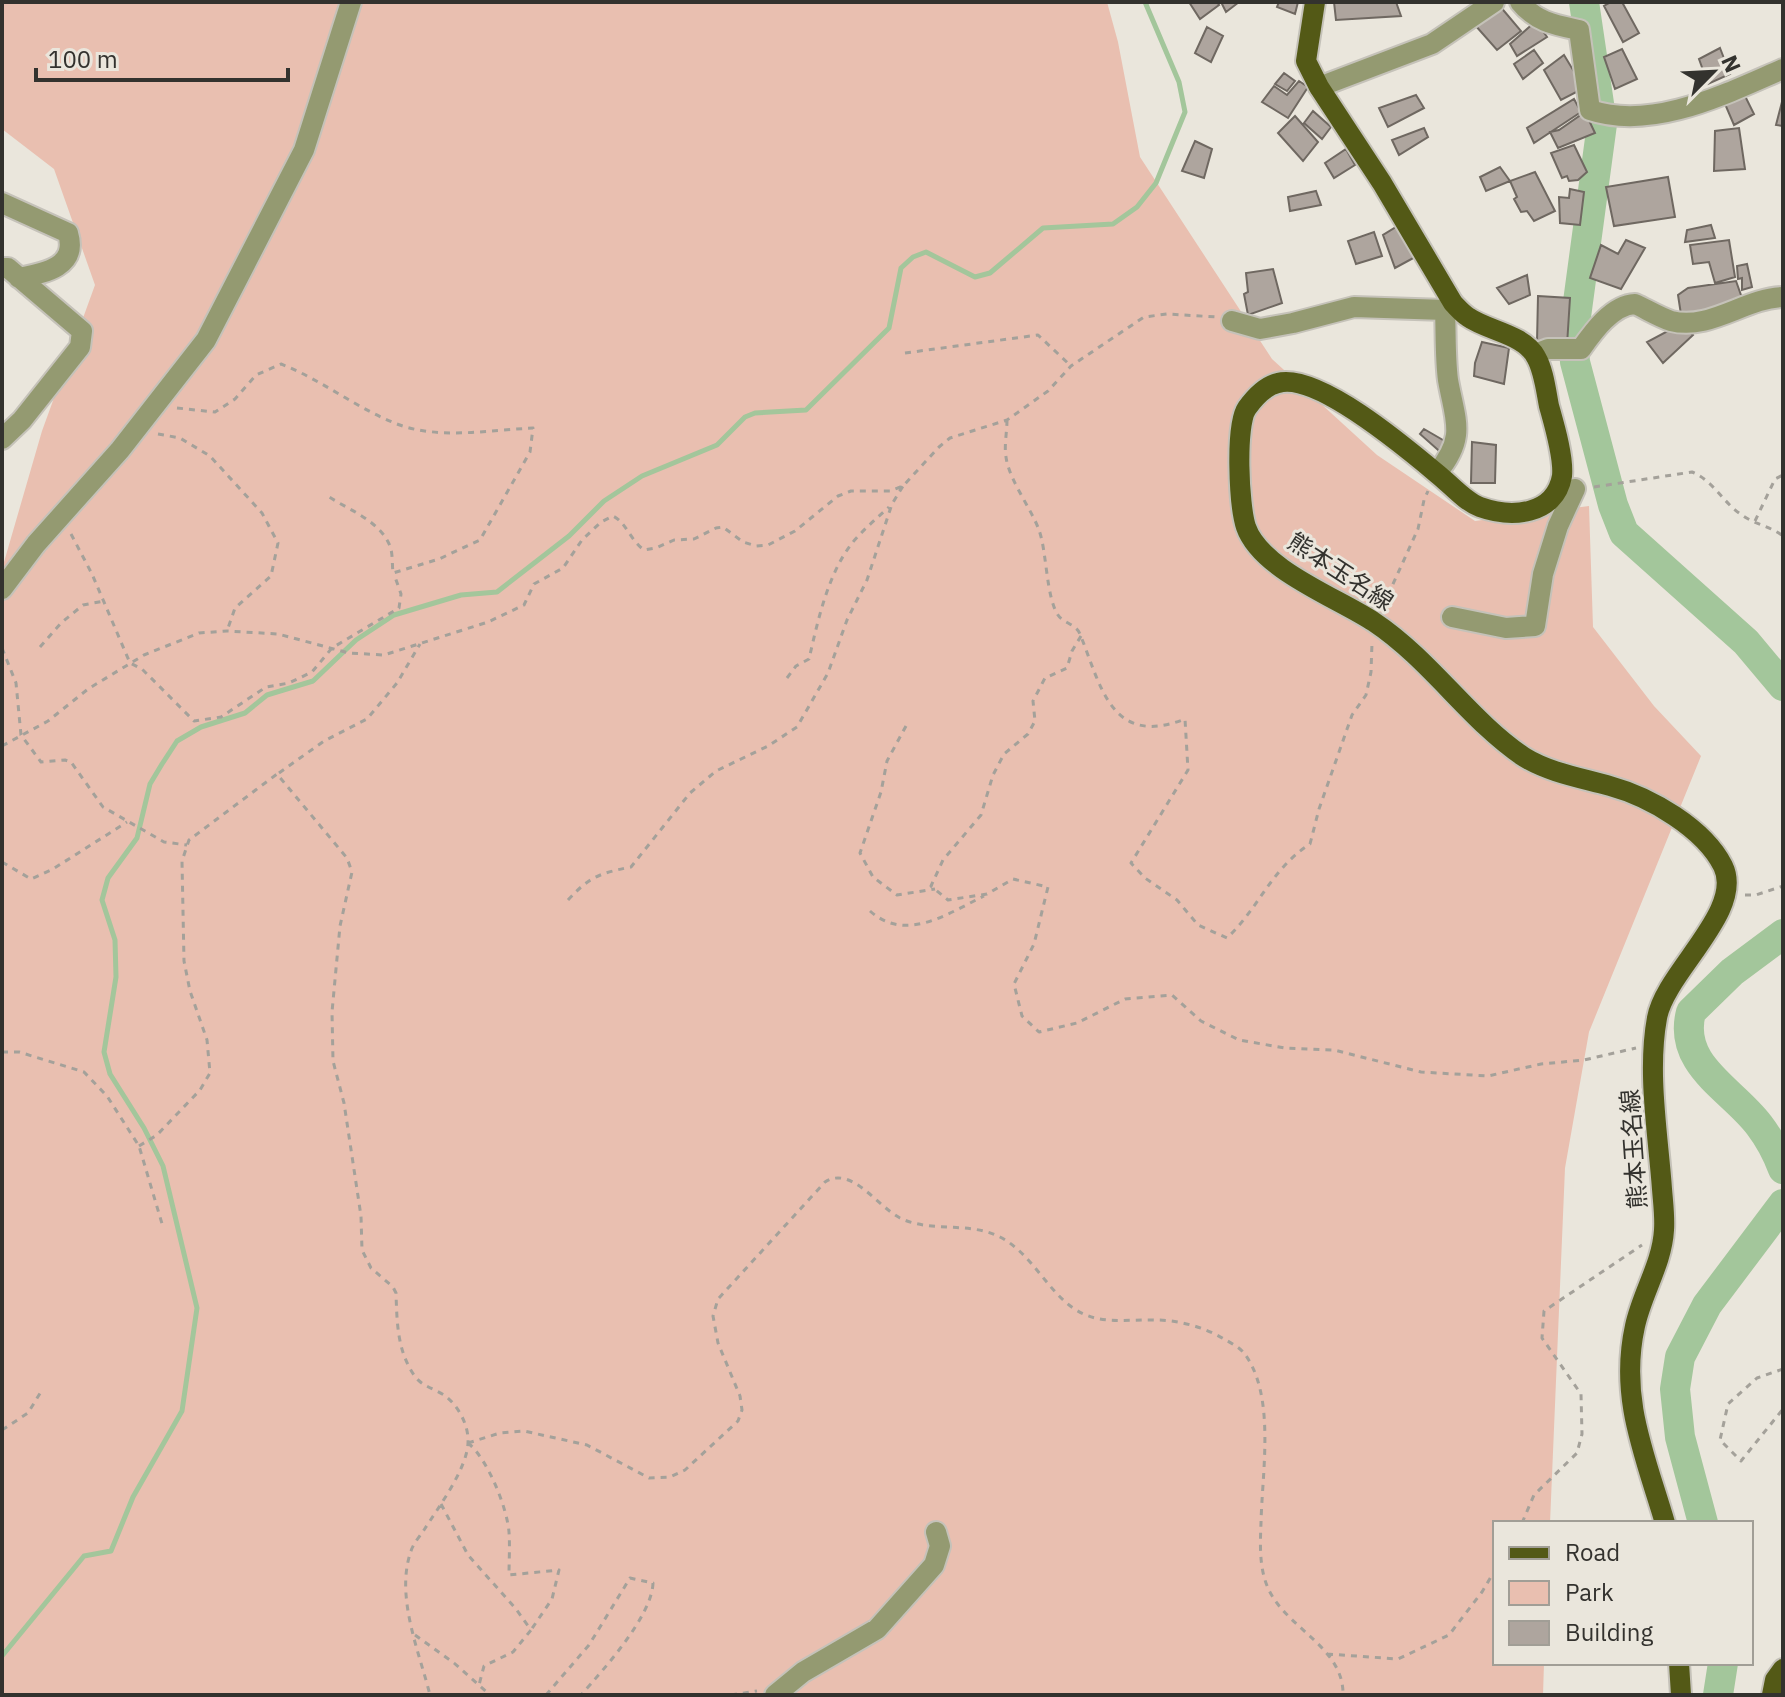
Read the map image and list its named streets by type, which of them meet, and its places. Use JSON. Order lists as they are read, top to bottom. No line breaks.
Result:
{"streets":{"main road":["熊本玉名線"]},"legend":["Road","Park","Building"],"scale_bar":"100 m","north":"top right"}
